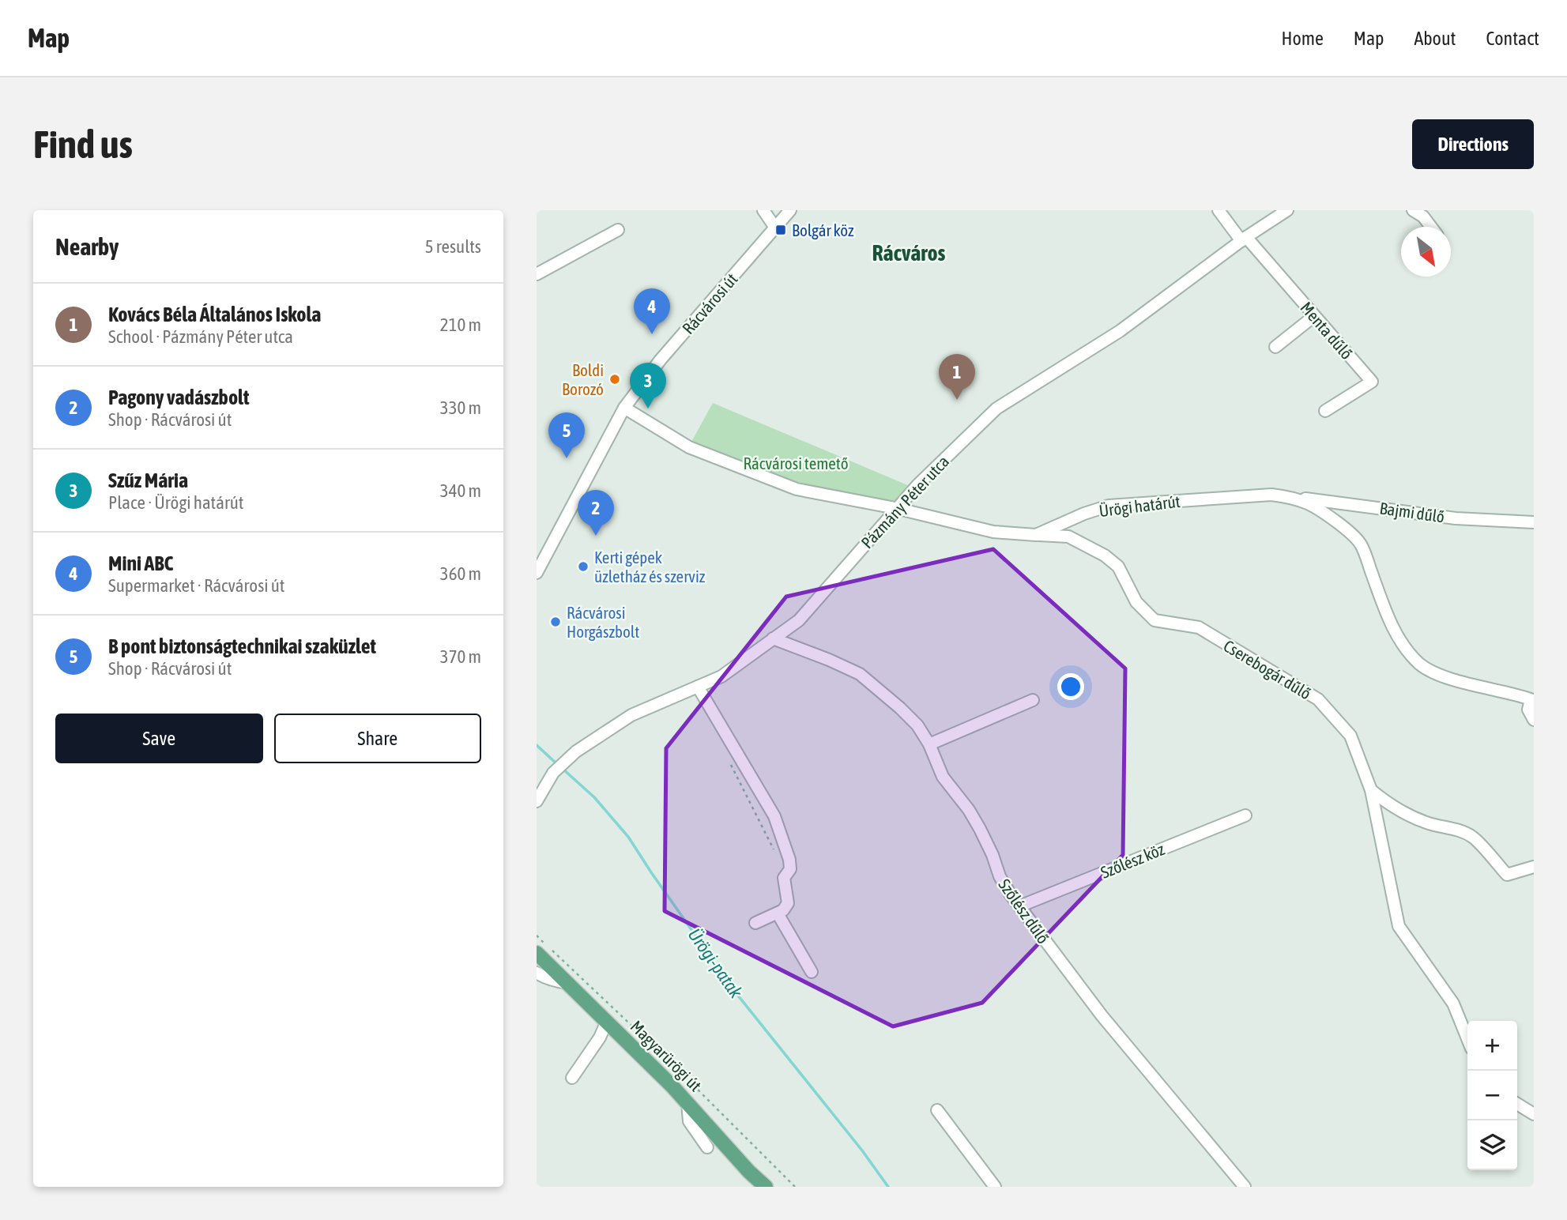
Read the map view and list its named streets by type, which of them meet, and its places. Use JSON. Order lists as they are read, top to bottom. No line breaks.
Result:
{"streets":{"main road":["Magyarürögi út"],"street":["Rácvárosi út","Menta dűlő","Pázmány Péter utca","Ürögi határút","Bajmi dűlő","Cserebogár dűlő","Szőlész köz","Szőlész dűlő"]},"crossings":[["Rácvárosi út","Ürögi határút"],["Menta dűlő","Pázmány Péter utca"],["Pázmány Péter utca","Ürögi határút"],["Pázmány Péter utca","Szőlész dűlő"],["Ürögi határút","Bajmi dűlő"],["Ürögi határút","Cserebogár dűlő"],["Szőlész köz","Szőlész dűlő"]],"districts":["Rácváros"],"water":["Ürögi-patak"],"parks":["Rácvárosi temető"],"places":{"transit":["Bolgár köz"],"other":["Boldi Borozó","Kerti gépek üzletház és szerviz","Rácvárosi Horgászbolt"]},"north":"bottom right","page":{"header":"Map","nav":["Home","Map","About","Contact"],"buttons":["Directions",["Save","Share"]],"title":"Find us","heading":["Nearby","5 results"],"list":[{"mark":"1","name":"Kovács Béla Általános Iskola","note":"School · Pázmány Péter utca","value":"210 m"},{"mark":"2","name":"Pagony vadászbolt","note":"Shop · Rácvárosi út","value":"330 m"},{"mark":"3","name":"Szűz Mária","note":"Place · Ürögi határút","value":"340 m"},{"mark":"4","name":"Mini ABC","note":"Supermarket · Rácvárosi út","value":"360 m"},{"mark":"5","name":"B pont biztonságtechnikai szaküzlet","note":"Shop · Rácvárosi út","value":"370 m"}],"pins":["4","1","3","5","2"],"map_buttons":["+","−"]}}
